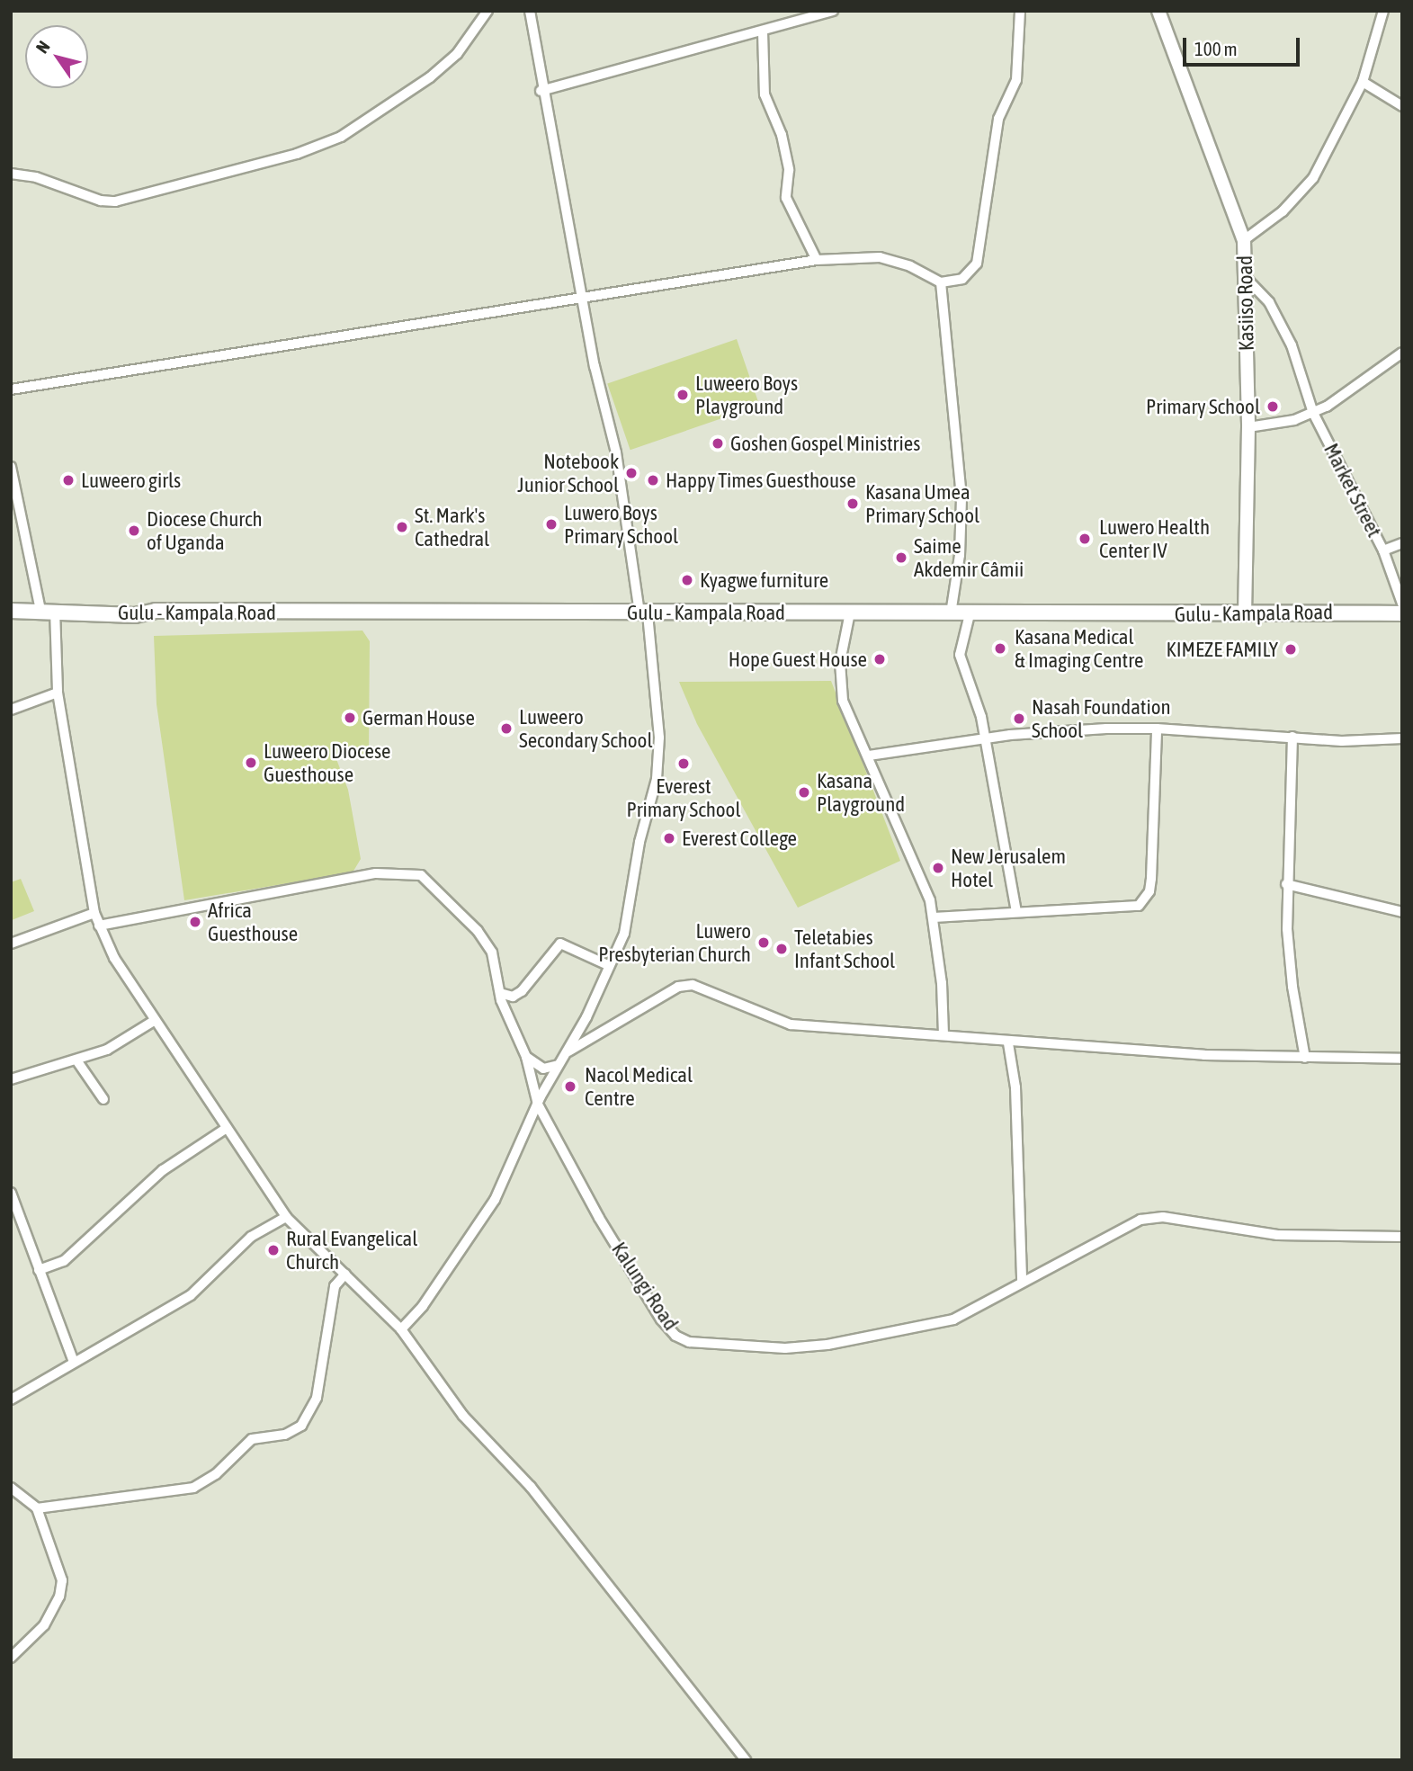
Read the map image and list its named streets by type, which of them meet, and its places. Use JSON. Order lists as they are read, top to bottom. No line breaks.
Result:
{"streets":{"main road":["Kasiiso Road","Gulu - Kampala Road"],"street":["Market Street","Kalungi Road"]},"crossings":[["Kasiiso Road","Market Street"],["Kasiiso Road","Gulu - Kampala Road"]],"places":["Luweero Boys Playground","Primary School","Goshen Gospel Ministries","Notebook Junior School","Luweero girls","Happy Times Guesthouse","Kasana Umea Primary School","Luwero Boys Primary School","St. Mark's Cathedral","Diocese Church of Uganda","Luwero Health Center IV","Saime Akdemir Câmii","Kyagwe furniture","Kasana Medical & Imaging Centre","KIMEZE FAMILY","Hope Guest House","German House","Nasah Foundation School","Luweero Secondary School","Luweero Diocese Guesthouse","Everest Primary School","Kasana Playground","Everest College","New Jerusalem Hotel","Africa Guesthouse","Luwero Presbyterian Church","Teletabies Infant School","Nacol Medical Centre","Rural Evangelical Church"],"scale_bar":"100 m","north":"top left"}
